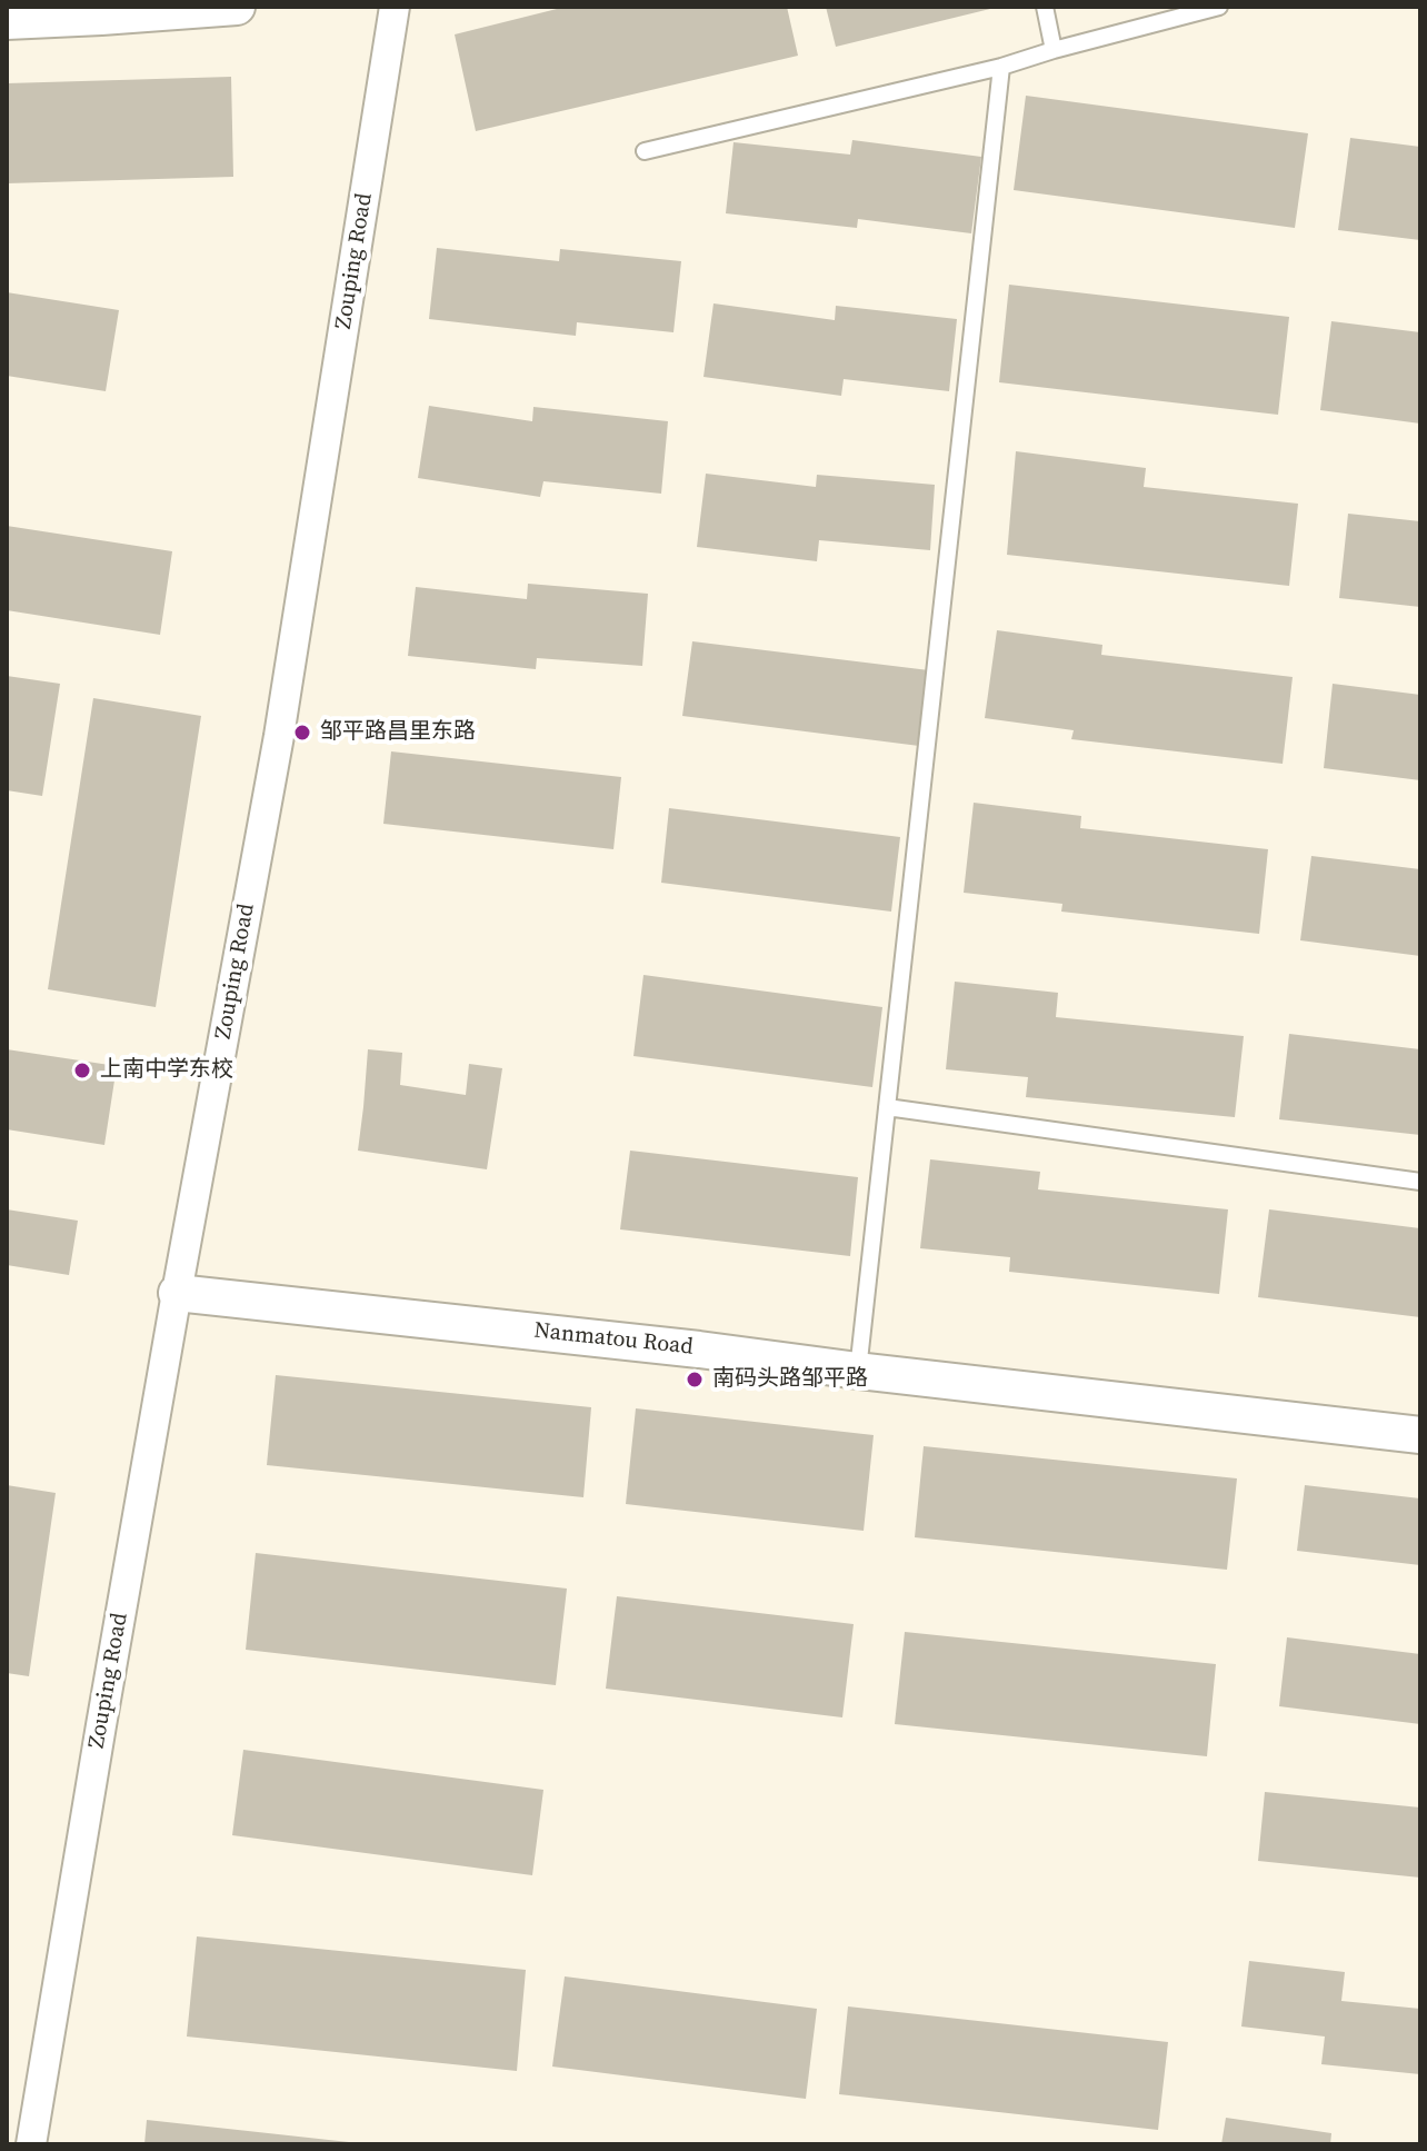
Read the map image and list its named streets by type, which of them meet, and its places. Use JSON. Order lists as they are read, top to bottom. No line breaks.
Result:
{"streets":{"street":["Zouping Road","Nanmatou Road"]},"crossings":[["Zouping Road","Nanmatou Road"]],"places":["邹平路昌里东路","上南中学东校","南码头路邹平路"]}
